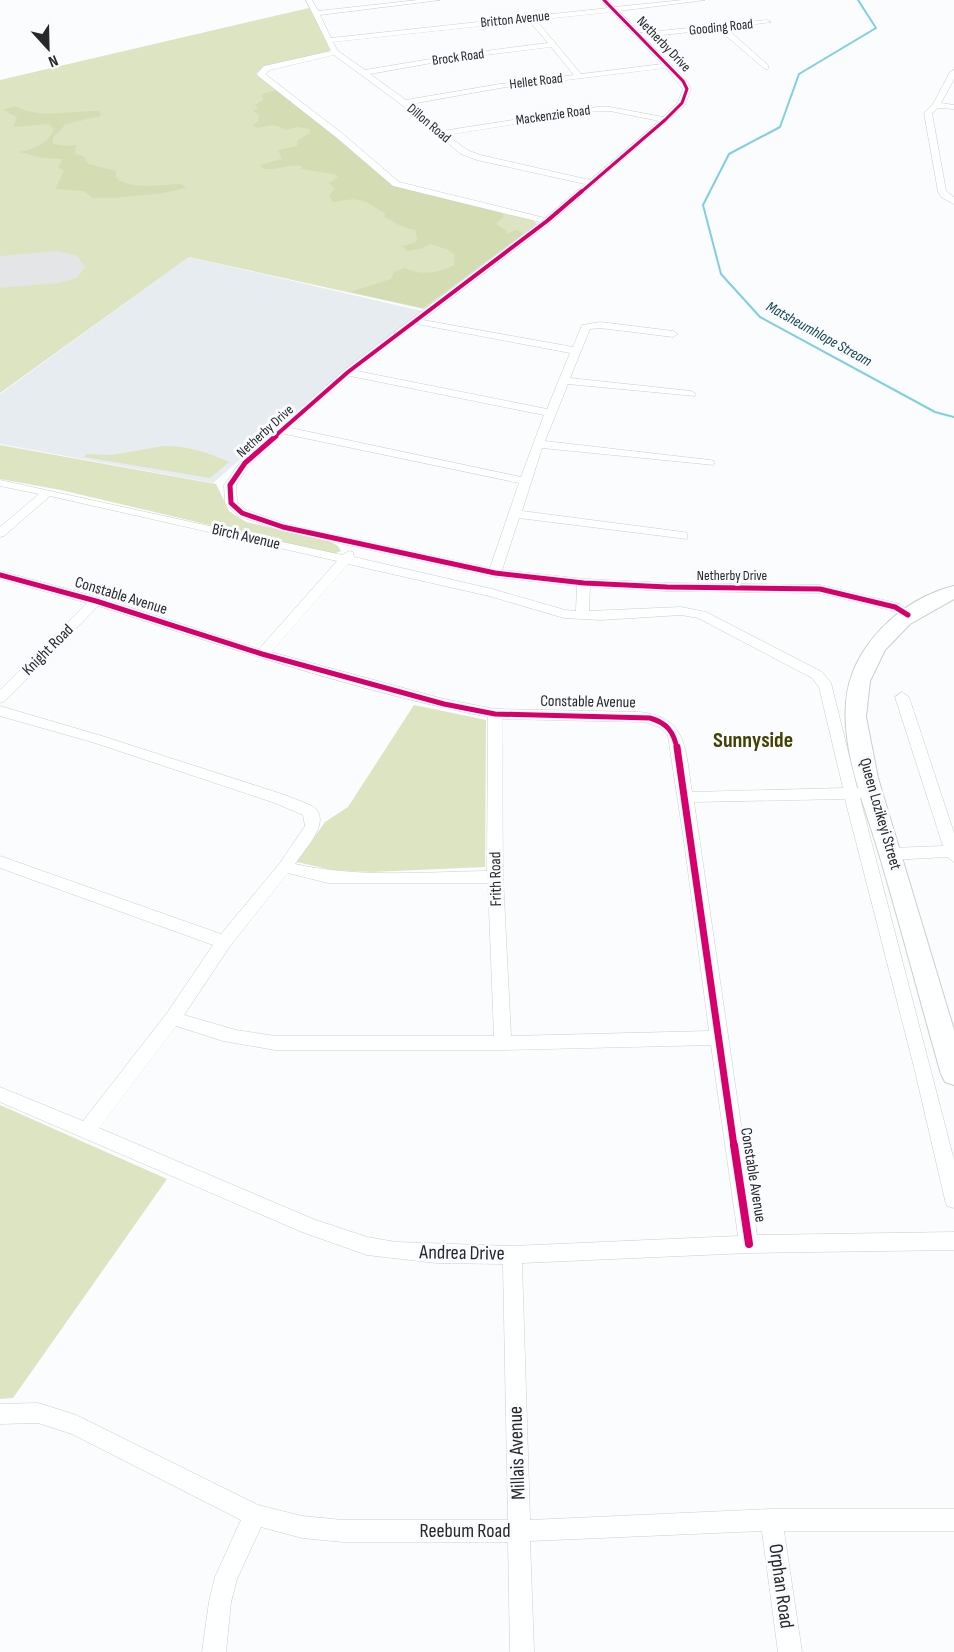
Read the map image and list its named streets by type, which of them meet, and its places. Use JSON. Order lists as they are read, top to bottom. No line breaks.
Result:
{"streets":{"main road":["Queen Lozikeyi Street"],"street":["Britton Avenue","Gooding Road","Netherby Drive","Brock Road","Hellet Road","Mackenzie Road","Dillon Road","Birch Avenue","Constable Avenue","Knight Road","Frith Road","Andrea Drive","Millais Avenue","Reebum Road","Orphan Road"]},"crossings":[["Britton Avenue","Netherby Drive"],["Britton Avenue","Dillon Road"],["Gooding Road","Netherby Drive"],["Netherby Drive","Hellet Road"],["Netherby Drive","Mackenzie Road"],["Netherby Drive","Dillon Road"],["Netherby Drive","Queen Lozikeyi Street"],["Brock Road","Dillon Road"],["Hellet Road","Dillon Road"],["Mackenzie Road","Dillon Road"],["Birch Avenue","Queen Lozikeyi Street"],["Constable Avenue","Knight Road"],["Constable Avenue","Frith Road"],["Constable Avenue","Andrea Drive"],["Andrea Drive","Millais Avenue"],["Millais Avenue","Reebum Road"],["Reebum Road","Orphan Road"]],"districts":["Sunnyside"],"water":["Matsheumhlope Stream"],"north":"bottom"}
